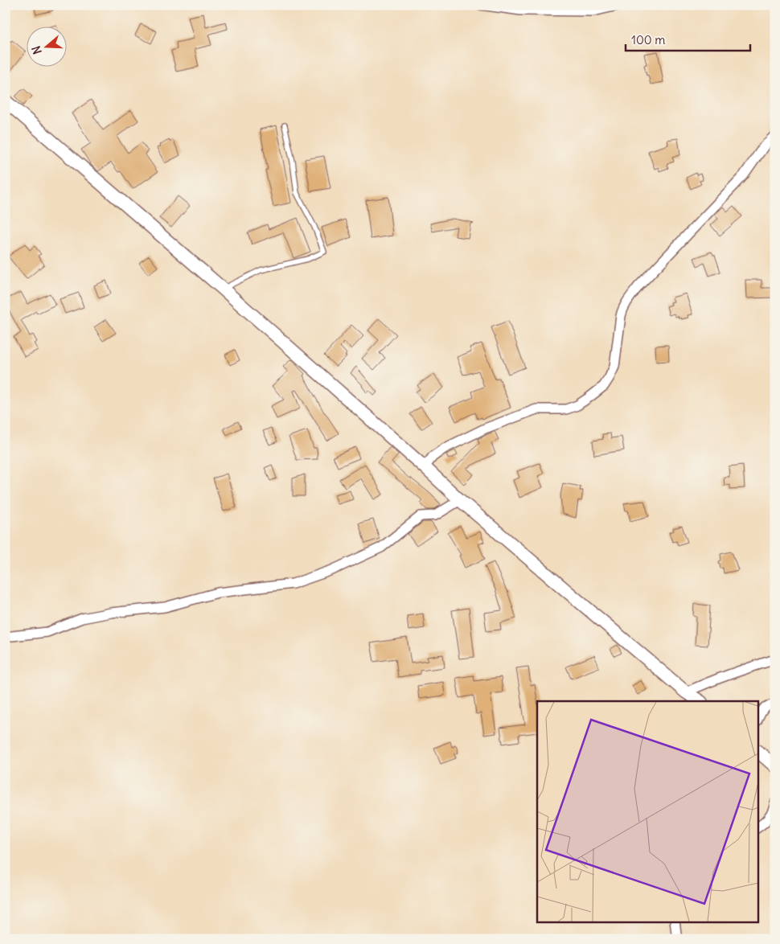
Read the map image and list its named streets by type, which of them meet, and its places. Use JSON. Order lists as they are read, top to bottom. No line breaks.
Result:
{"scale_bar":"100 m","north":"left"}
